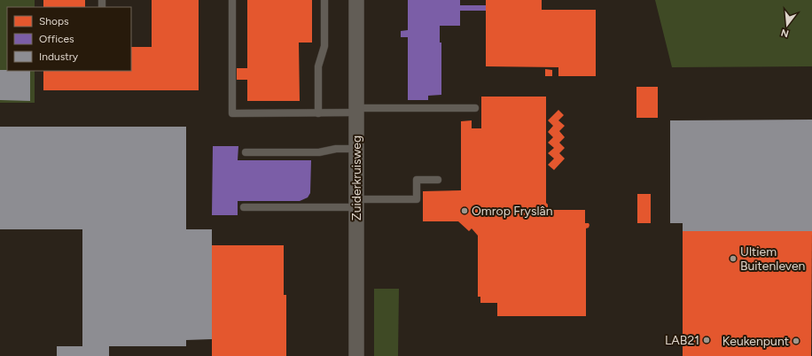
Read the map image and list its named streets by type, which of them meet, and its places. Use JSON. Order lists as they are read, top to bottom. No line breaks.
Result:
{"streets":{"street":["Zuiderkruisweg"]},"places":["Omrop Fryslân","Ultiem Buitenleven","LAB21","Keukenpunt"],"legend":["Shops","Offices","Industry"],"north":"bottom"}
